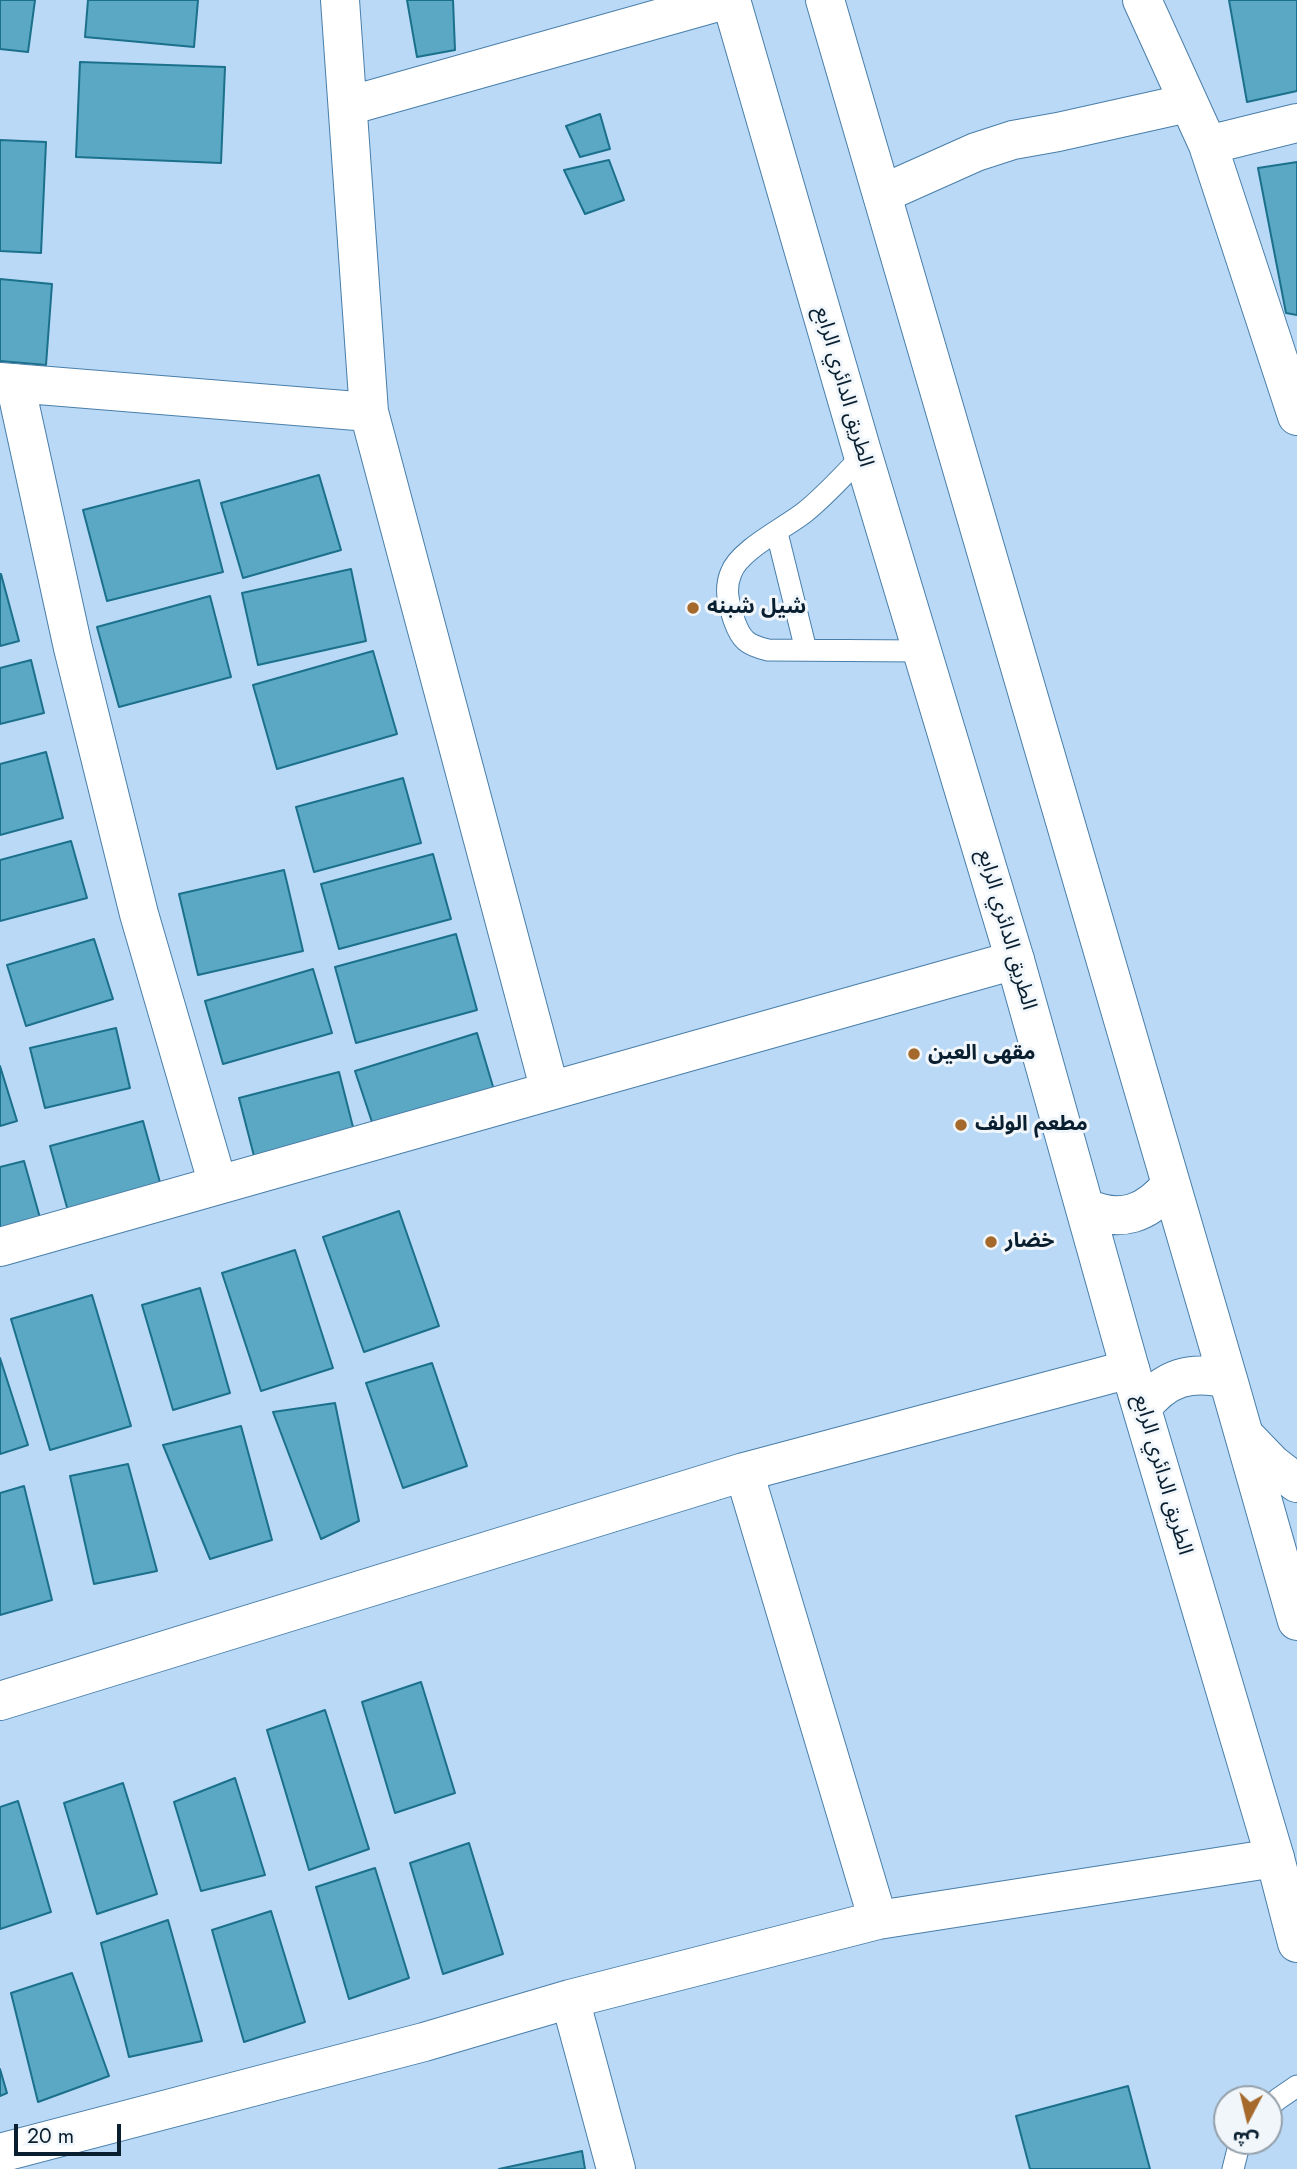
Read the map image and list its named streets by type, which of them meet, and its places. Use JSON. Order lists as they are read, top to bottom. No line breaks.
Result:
{"streets":{"street":["الطريق الدائري الرابع"]},"places":["شيل شبنه","مقهى العين","مطعم الولف","خضار"],"scale_bar":"20 m","north":"bottom"}
